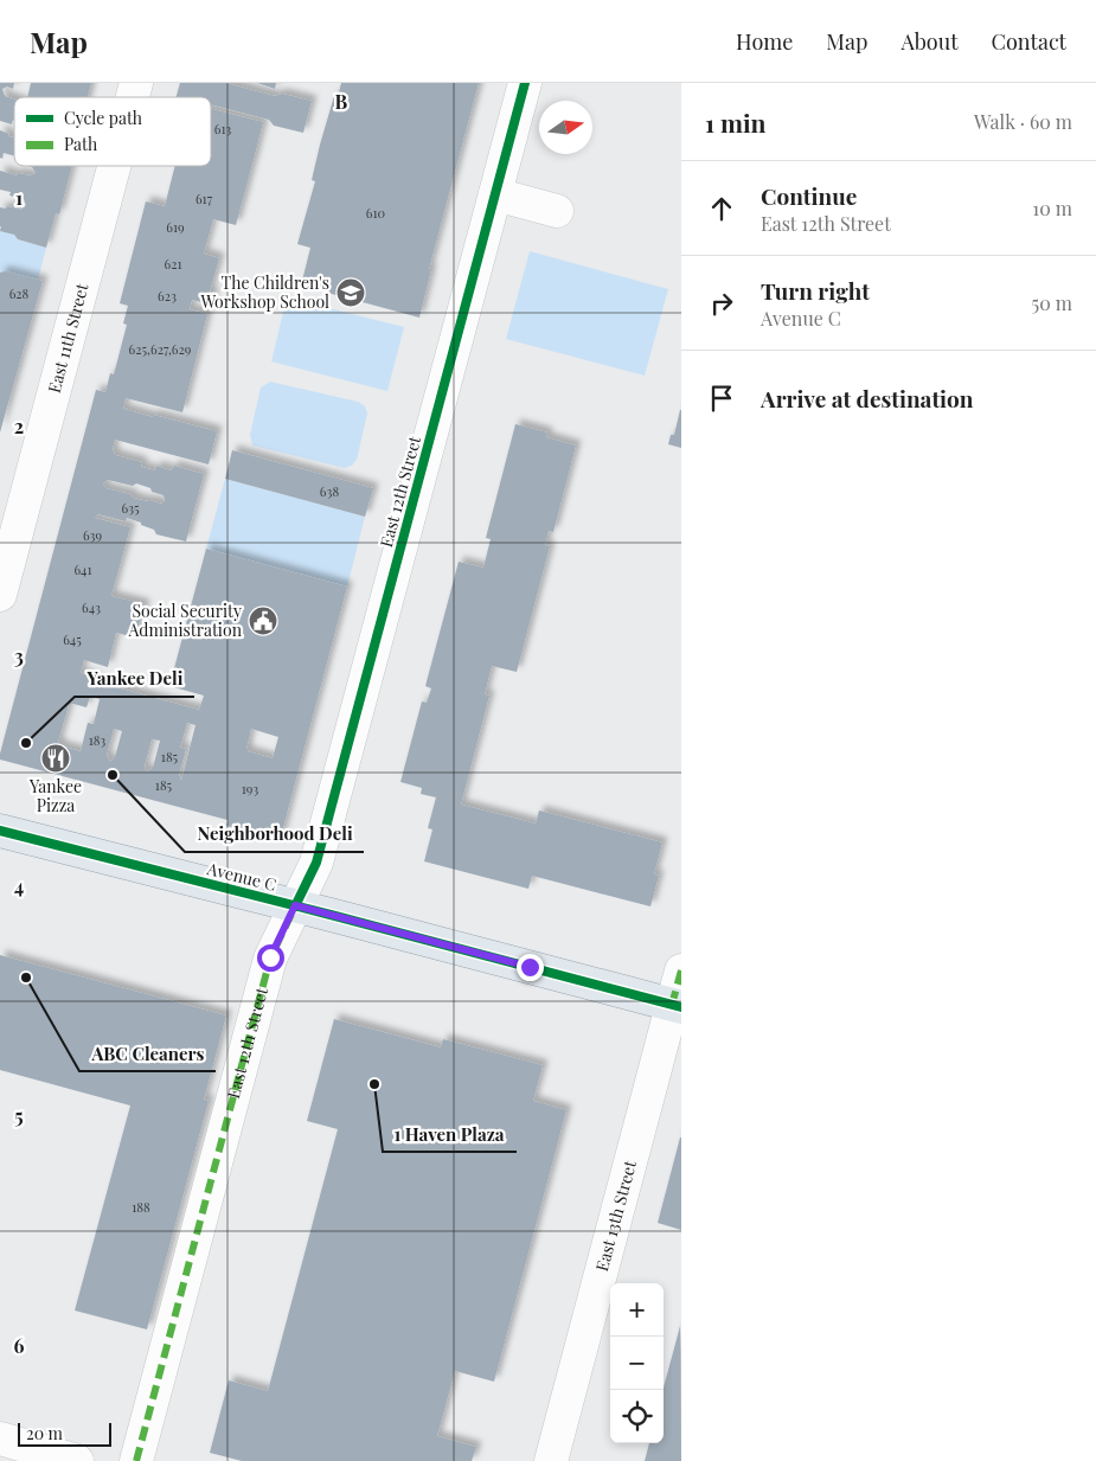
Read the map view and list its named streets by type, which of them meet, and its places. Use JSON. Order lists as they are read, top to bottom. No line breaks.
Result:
{"streets":{"main road":["Avenue C"],"street":["East 11th Street","East 12th Street","East 13th Street"]},"crossings":[["East 12th Street","Avenue C"],["Avenue C","East 13th Street"]],"places":{"school or university":["The Children's Workshop School"],"public building":["Social Security Administration"],"other":["Yankee Deli","Neighborhood Deli","ABC Cleaners","1 Haven Plaza"],"restaurant":["Yankee Pizza"]},"house_numbers":["613","617","610","619","621","628","623","625,627,629","638","635","639","641","643","645","183","185","185","193","188"],"legend":["Cycle path","Path"],"scale_bar":"20 m","north":"right","page":{"header":"Map","nav":["Home","Map","About","Contact"],"heading":["1 min","Walk · 60 m"],"list":[["Continue","East 12th Street","10 m"],["Turn right","Avenue C","50 m"],"Arrive at destination"],"map_buttons":["+","−"],"scale":"20 m"},"grid":{"columns":["B"],"rows":["1","2","3","4","5","6"]}}
